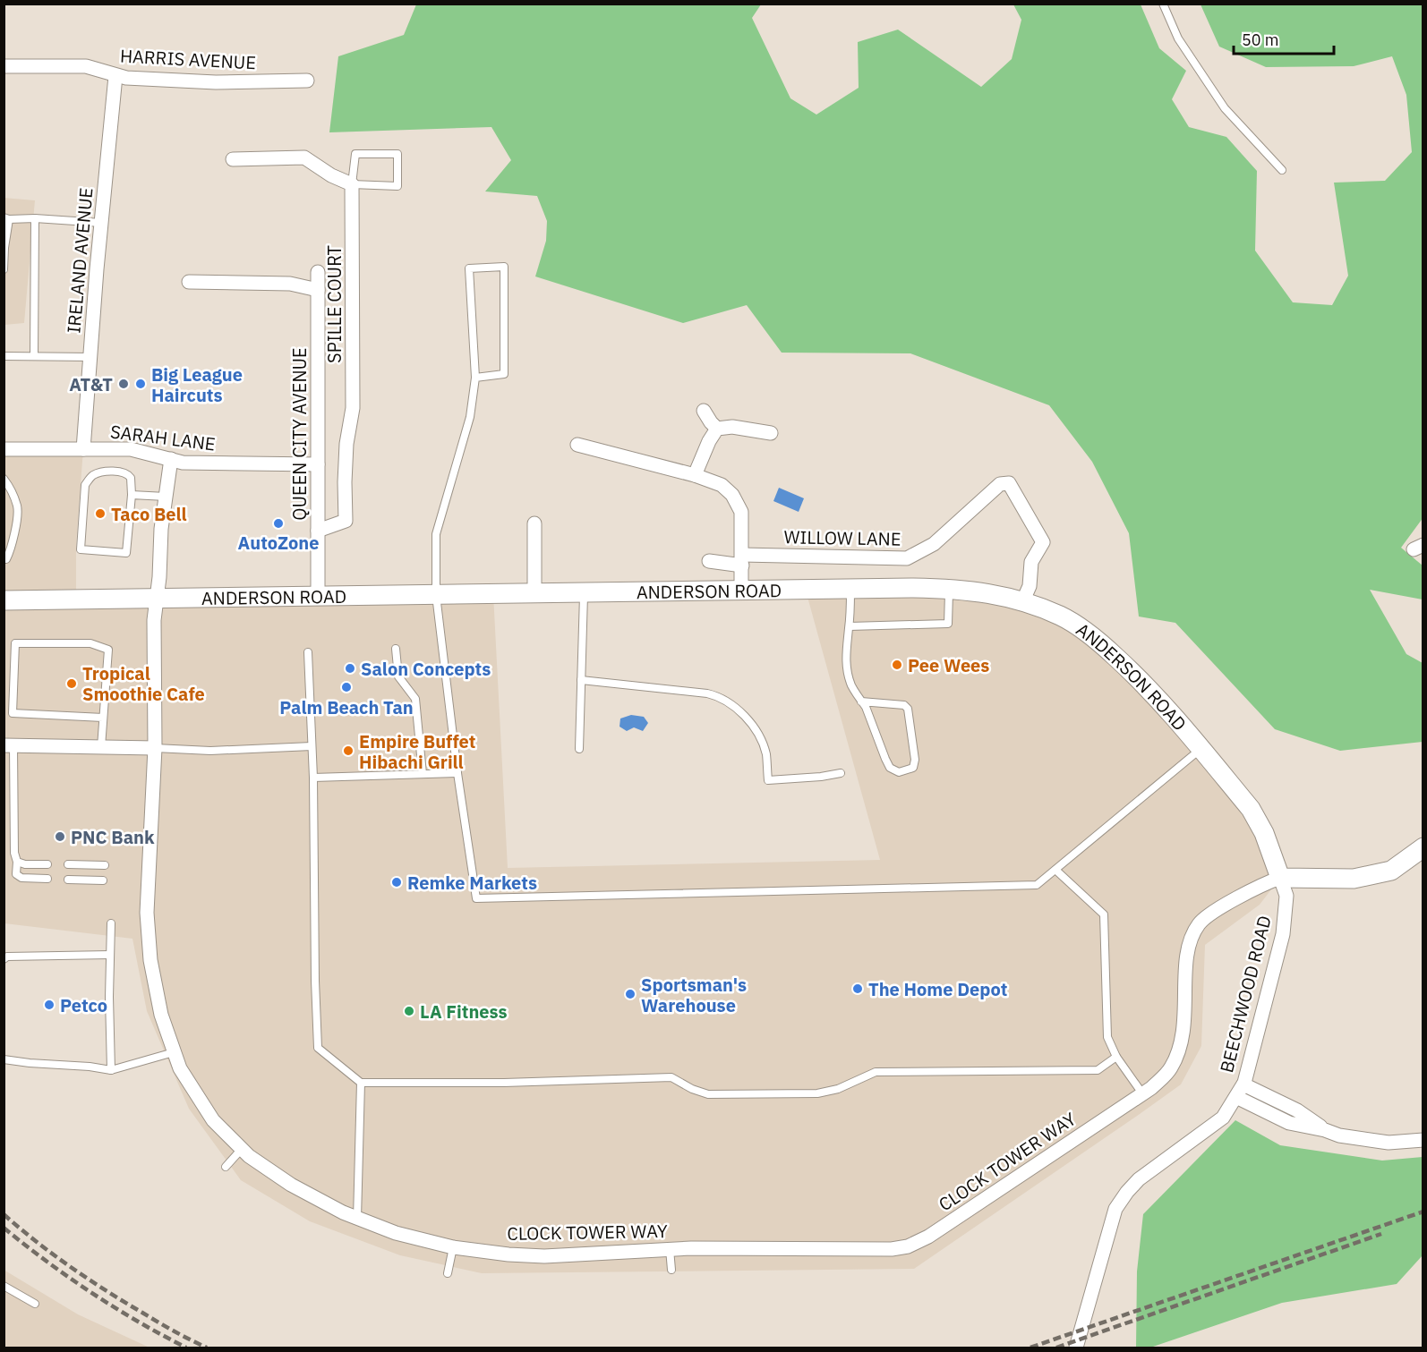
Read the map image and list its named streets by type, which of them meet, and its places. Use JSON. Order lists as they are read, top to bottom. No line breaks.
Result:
{"streets":{"street":["HARRIS AVENUE","IRELAND AVENUE","SPILLE COURT","QUEEN CITY AVENUE","SARAH LANE","WILLOW LANE","ANDERSON ROAD","BEECHWOOD ROAD","CLOCK TOWER WAY"]},"crossings":[["HARRIS AVENUE","IRELAND AVENUE"],["IRELAND AVENUE","SARAH LANE"],["SPILLE COURT","QUEEN CITY AVENUE"],["QUEEN CITY AVENUE","SARAH LANE"],["QUEEN CITY AVENUE","ANDERSON ROAD"],["SARAH LANE","CLOCK TOWER WAY"],["WILLOW LANE","ANDERSON ROAD"],["ANDERSON ROAD","BEECHWOOD ROAD"],["ANDERSON ROAD","CLOCK TOWER WAY"],["BEECHWOOD ROAD","CLOCK TOWER WAY"]],"places":["AT&T","Big League Haircuts","Taco Bell","AutoZone","Pee Wees","Salon Concepts","Tropical Smoothie Cafe","Palm Beach Tan","Empire Buffet Hibachi Grill","PNC Bank","Remke Markets","The Home Depot","Sportsman's Warehouse","Petco","LA Fitness"],"scale_bar":"50 m"}
